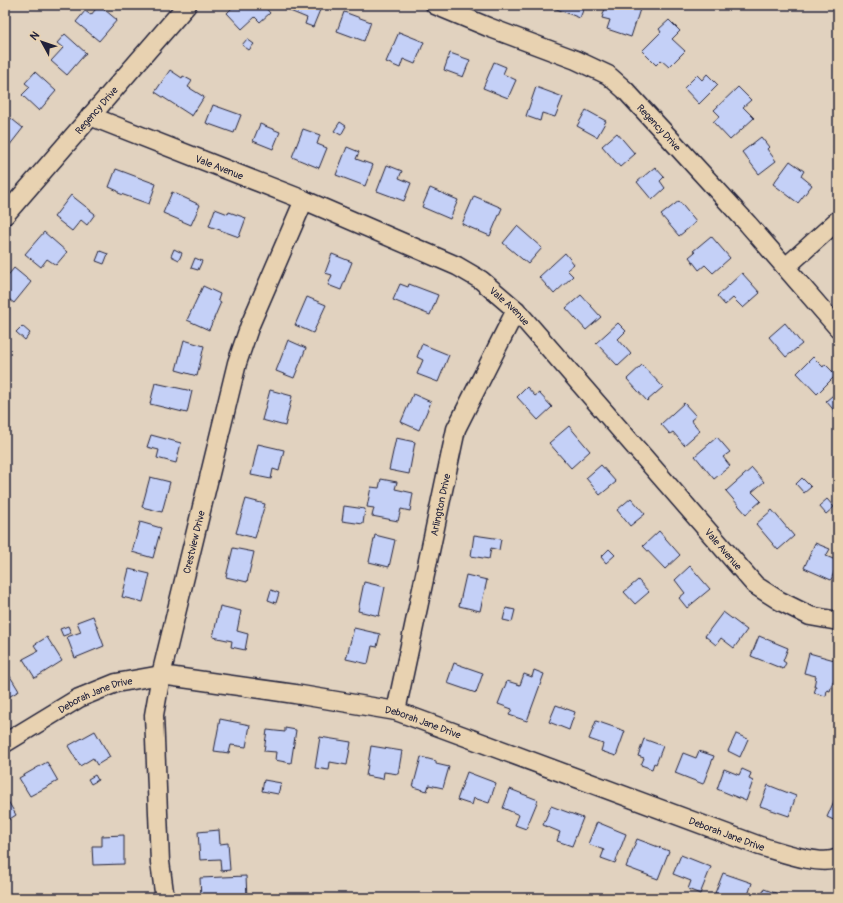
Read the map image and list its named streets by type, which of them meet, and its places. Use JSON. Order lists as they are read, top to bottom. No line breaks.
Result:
{"streets":{"street":["Regency Drive","Vale Avenue","Arlington Drive","Crestview Drive","Deborah Jane Drive"]},"crossings":[["Regency Drive","Vale Avenue"],["Vale Avenue","Arlington Drive"],["Vale Avenue","Crestview Drive"],["Arlington Drive","Deborah Jane Drive"],["Crestview Drive","Deborah Jane Drive"]],"north":"top left"}
